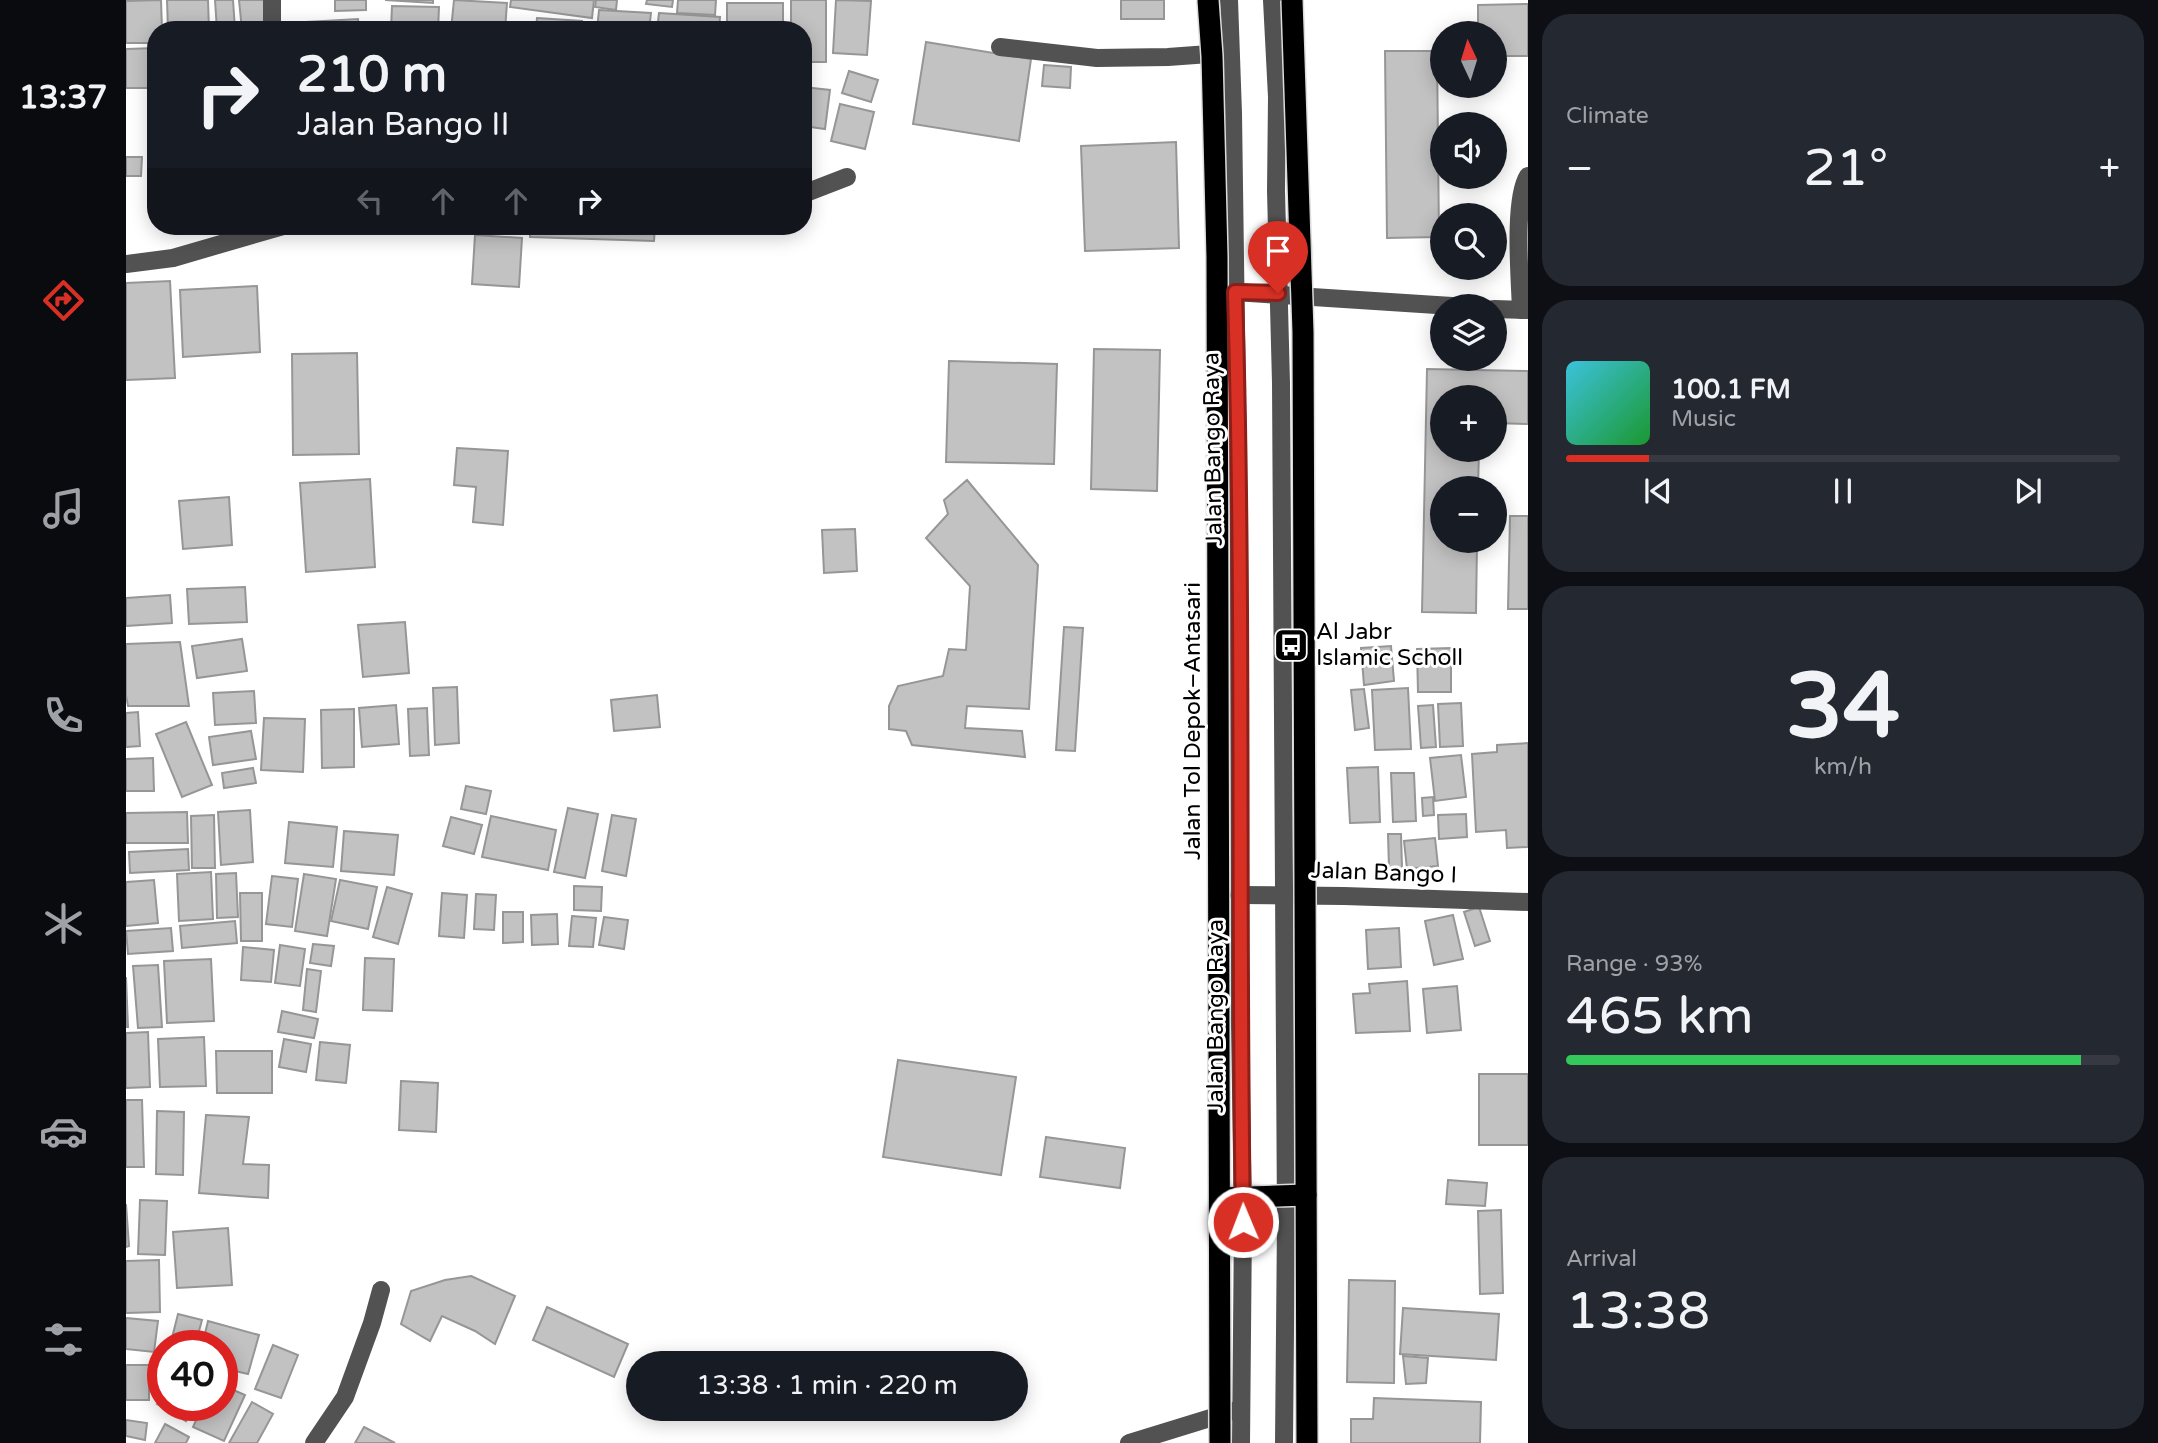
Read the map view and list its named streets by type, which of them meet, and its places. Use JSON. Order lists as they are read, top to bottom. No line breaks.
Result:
{"streets":{"highway":["Jalan Tol Depok–Antasari"],"street":["Jalan Bango Raya","Jalan Bango I"]},"crossings":[["Jalan Bango Raya","Jalan Bango I"]],"places":{"bus stop":["Al Jabr Islamic Scholl"]},"north":"top","page":{"tabs":"13:37","tile":["Climate",["34","km/h"],["Range · 93%","465 km"],["Arrival","13:38"]],"map_buttons":["+","−"],"turn":["210 m","Jalan Bango II"],"heat":["−","21°","+"],"song":["100.1 FM","Music"],"limit":"40","trip":"13:38 · 1 min · 220 m"}}
